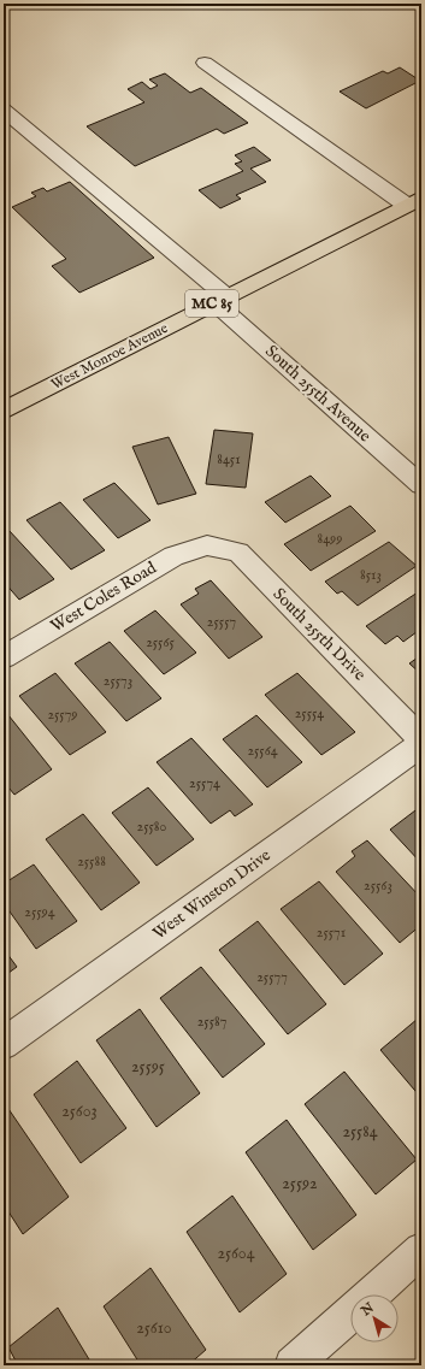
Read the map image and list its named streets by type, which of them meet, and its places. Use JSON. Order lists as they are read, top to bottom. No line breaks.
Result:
{"streets":{"main road":["MC 85","West Monroe Avenue"],"street":["South 255th Avenue","West Coles Road","South 255th Drive","West Winston Drive"]},"crossings":[["West Monroe Avenue","South 255th Avenue"],["West Coles Road","South 255th Drive"]],"house_numbers":["8451","8499","8513","25557","25565","25573","25554","25579","25564","25574","25580","25588","25563","25594","25571","25577","25587","25595","25603","25584","25592","25604","25610"],"north":"top left"}
